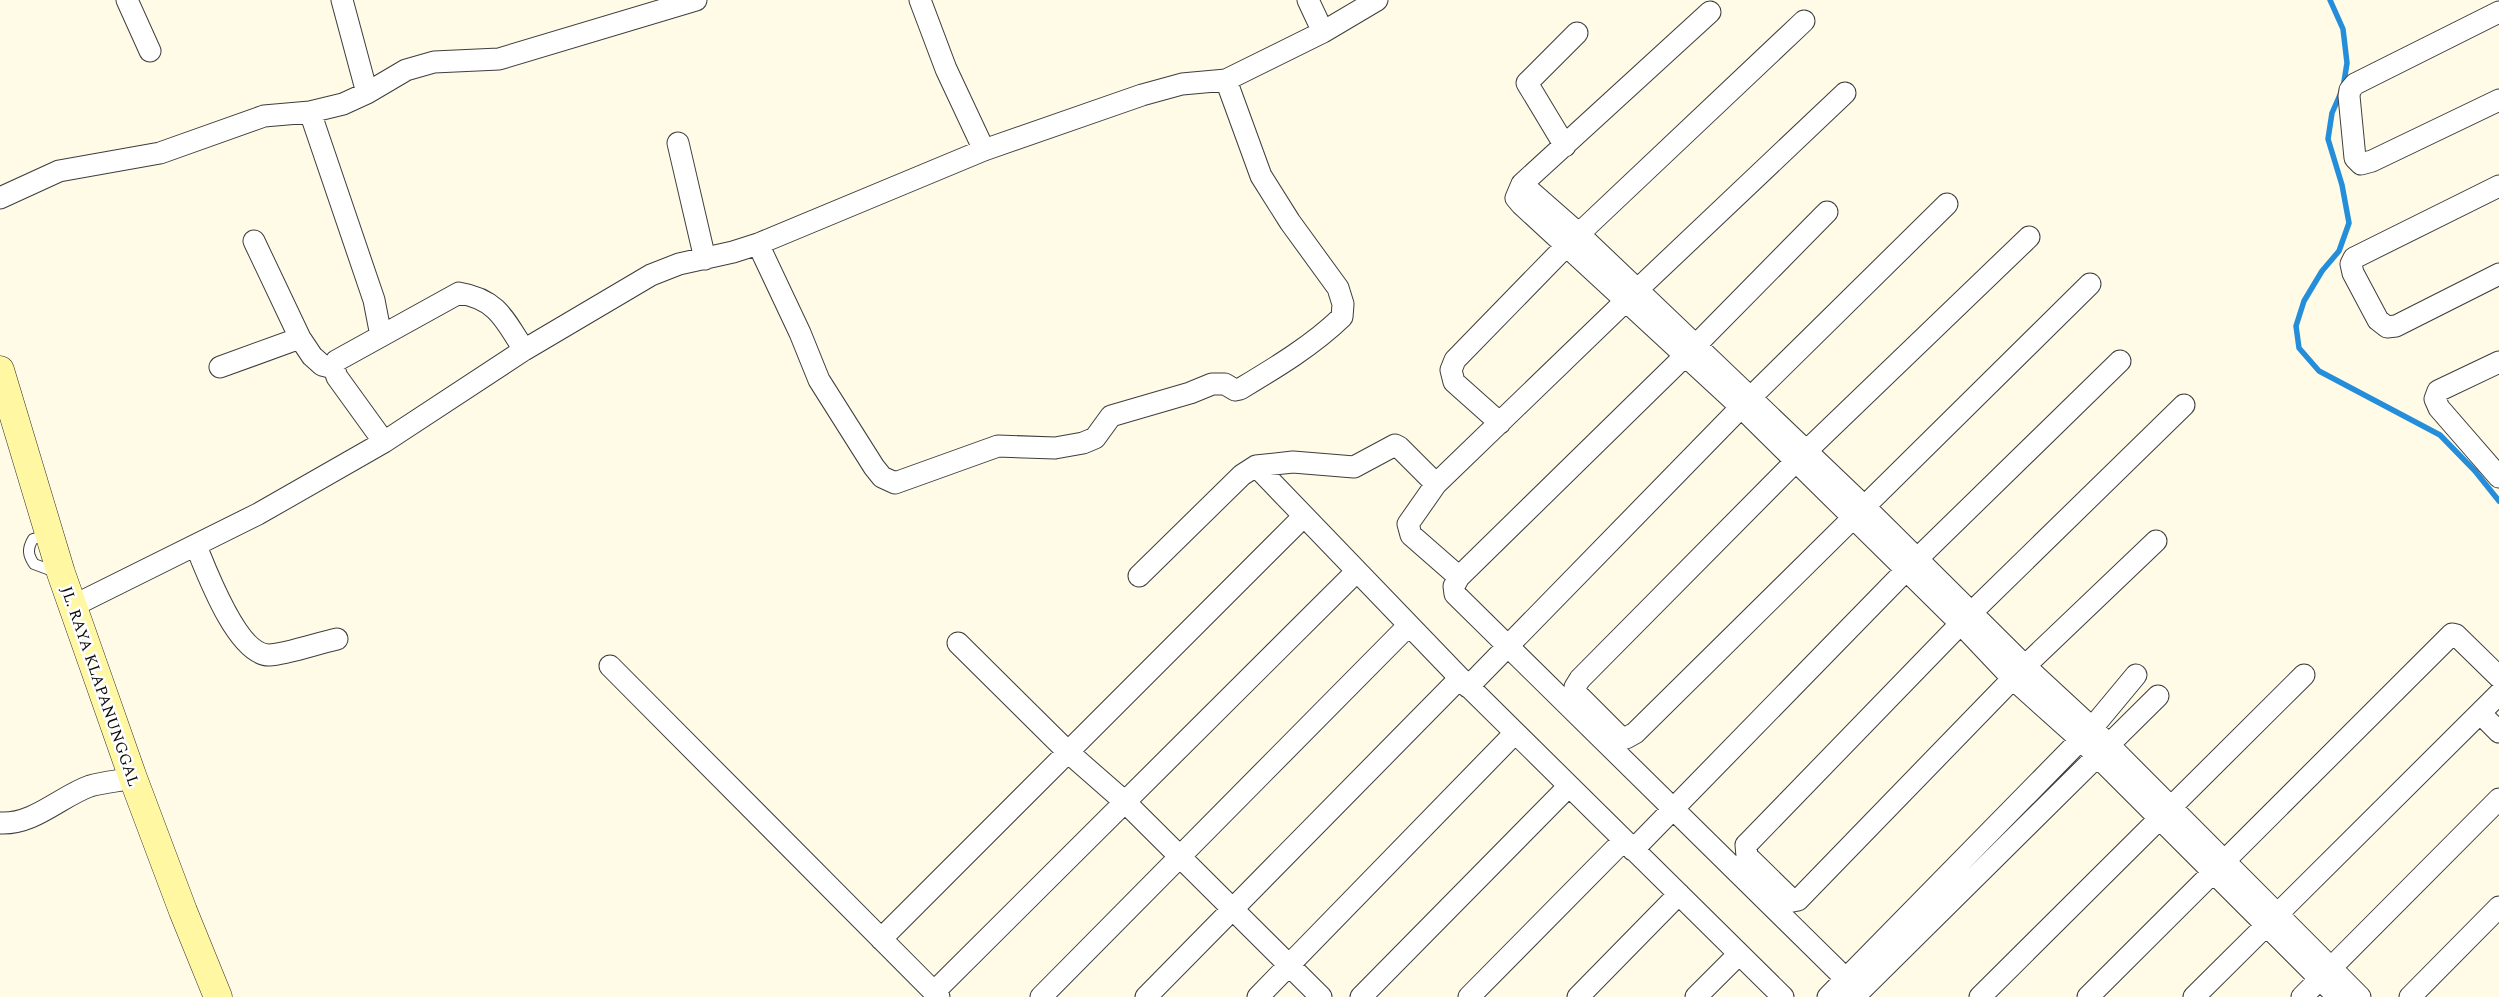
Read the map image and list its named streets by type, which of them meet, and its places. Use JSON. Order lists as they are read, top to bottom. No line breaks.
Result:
{"streets":{"street":["JL. RAYA KLAPANUNGGAL"]}}
